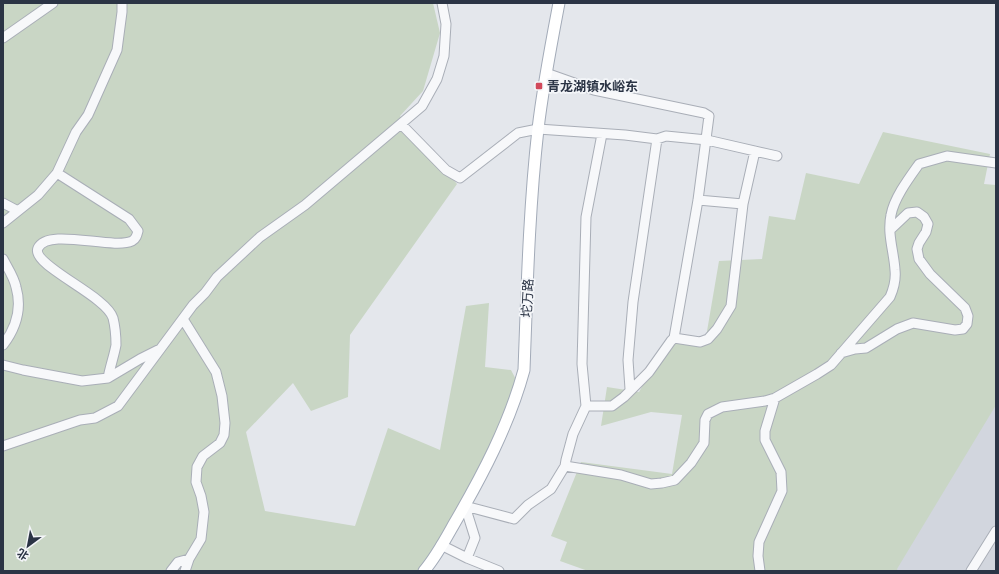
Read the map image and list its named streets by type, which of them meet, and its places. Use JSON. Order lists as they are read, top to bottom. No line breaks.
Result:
{"streets":{"main road":["坨万路"]},"places":{"transit":["青龙湖镇水峪东"]},"north":"bottom left"}
